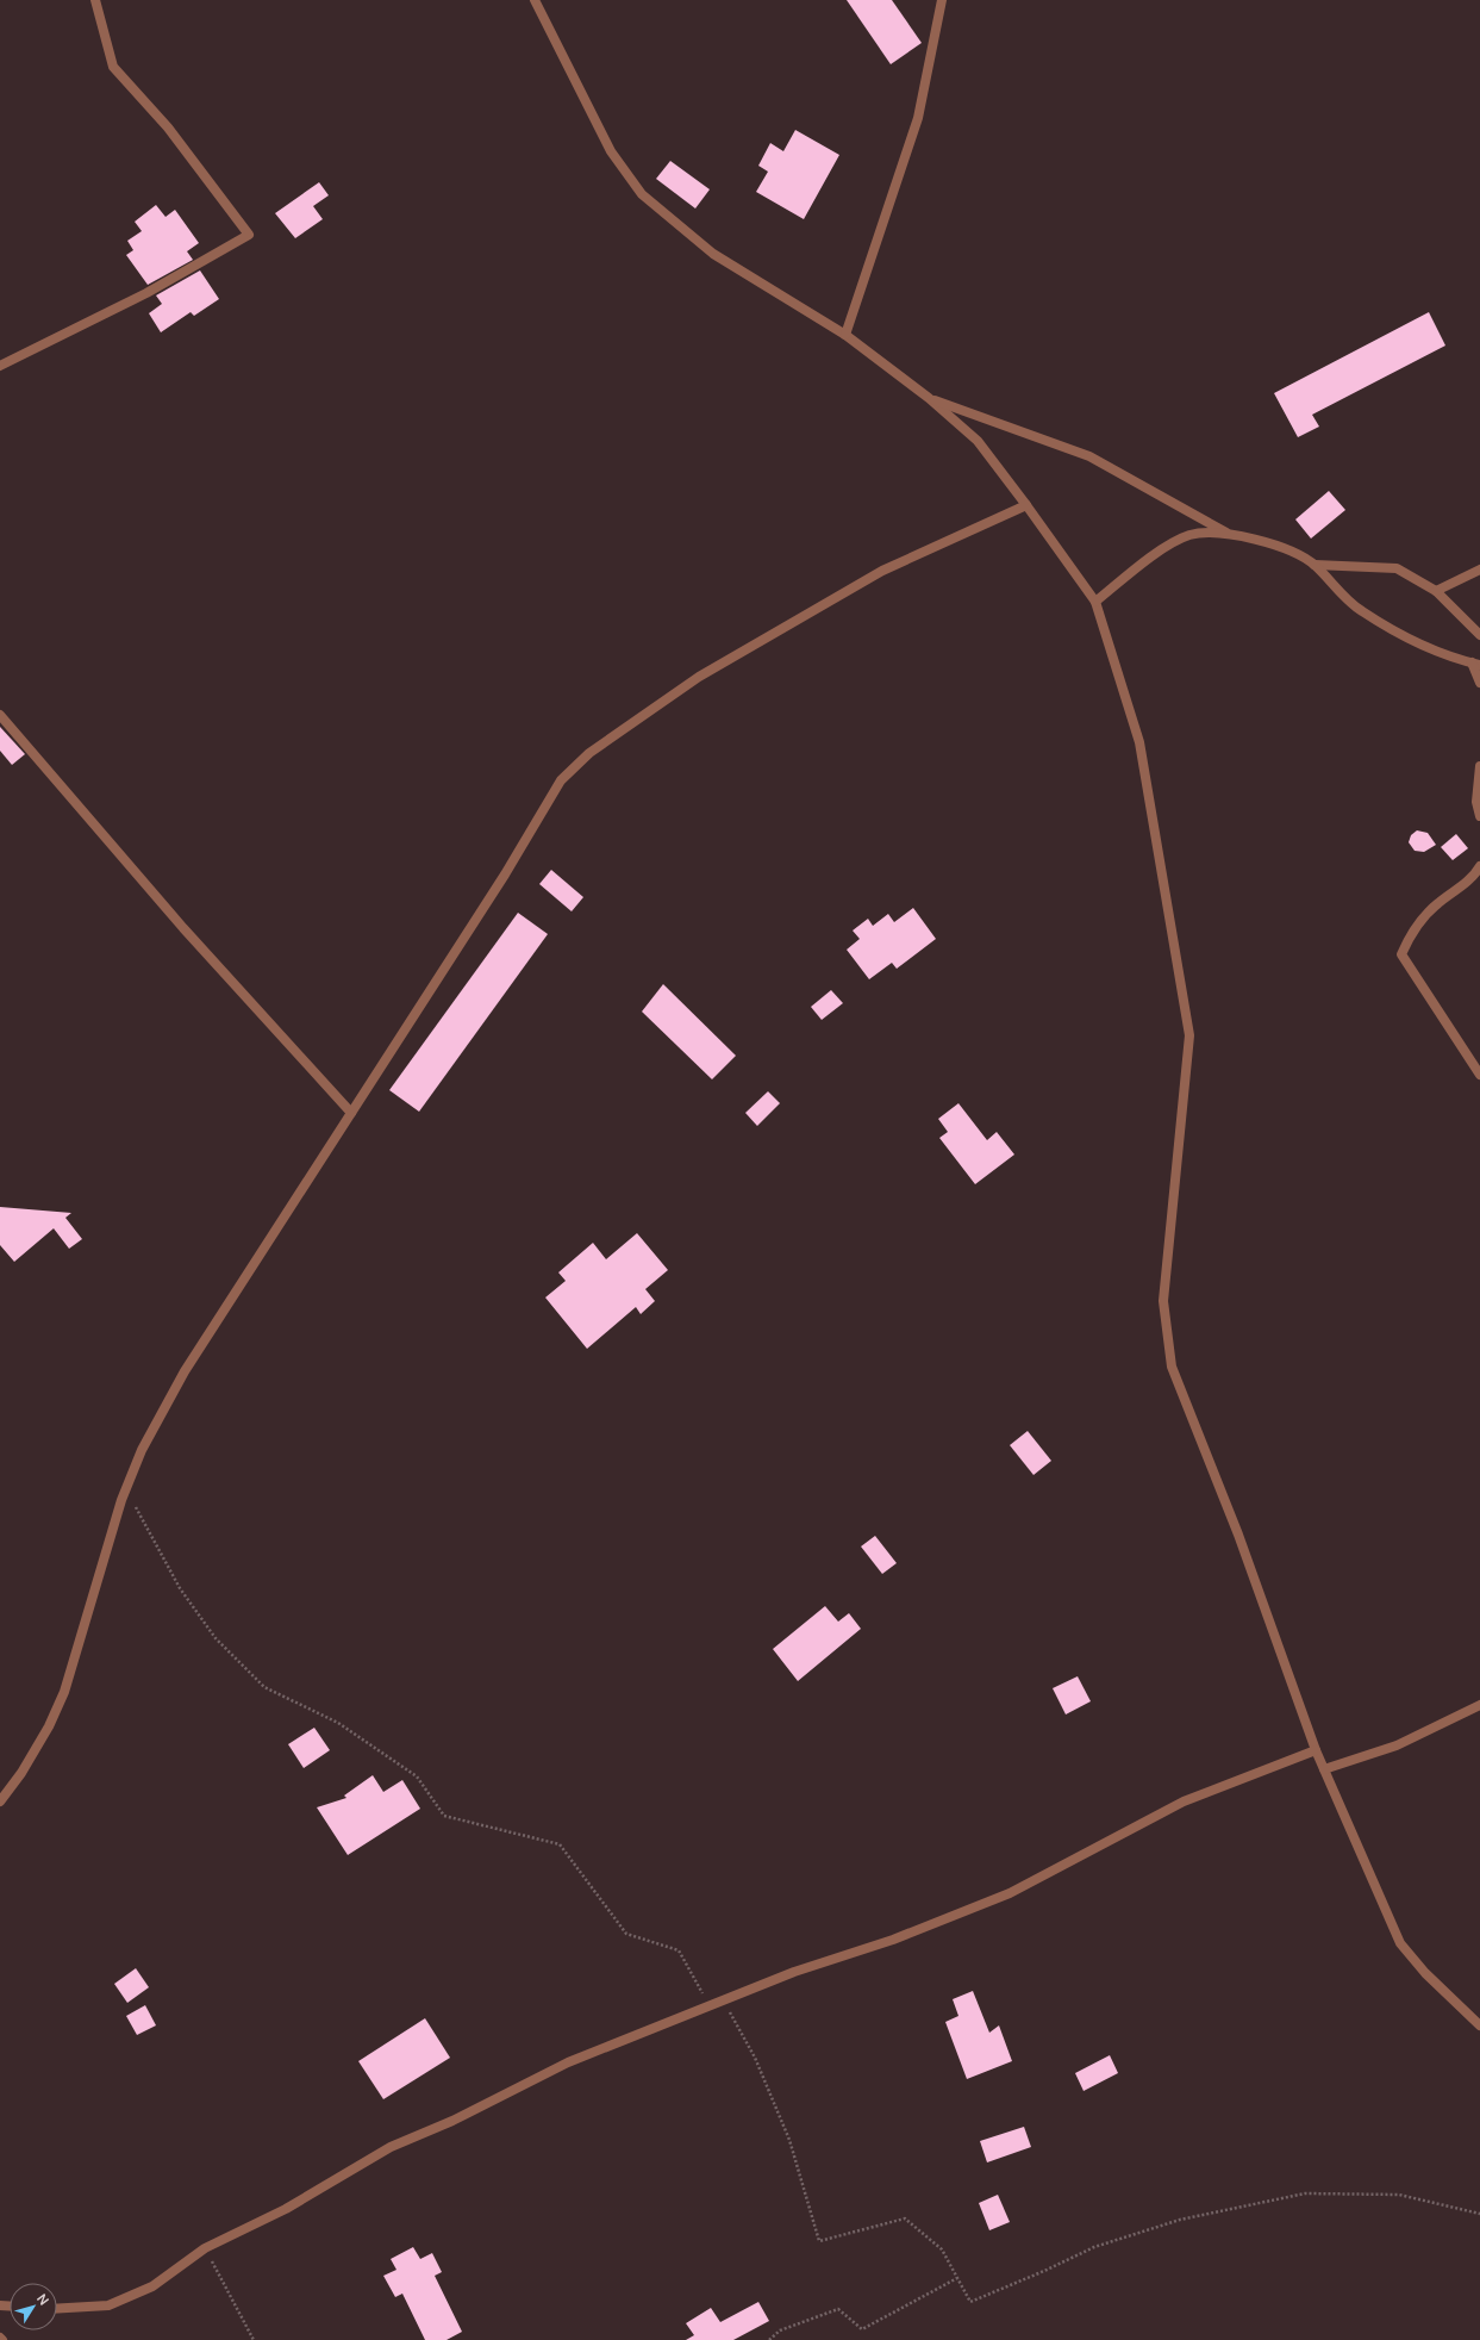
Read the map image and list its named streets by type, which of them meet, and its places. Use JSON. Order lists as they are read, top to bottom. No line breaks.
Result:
{"north":"top right"}
